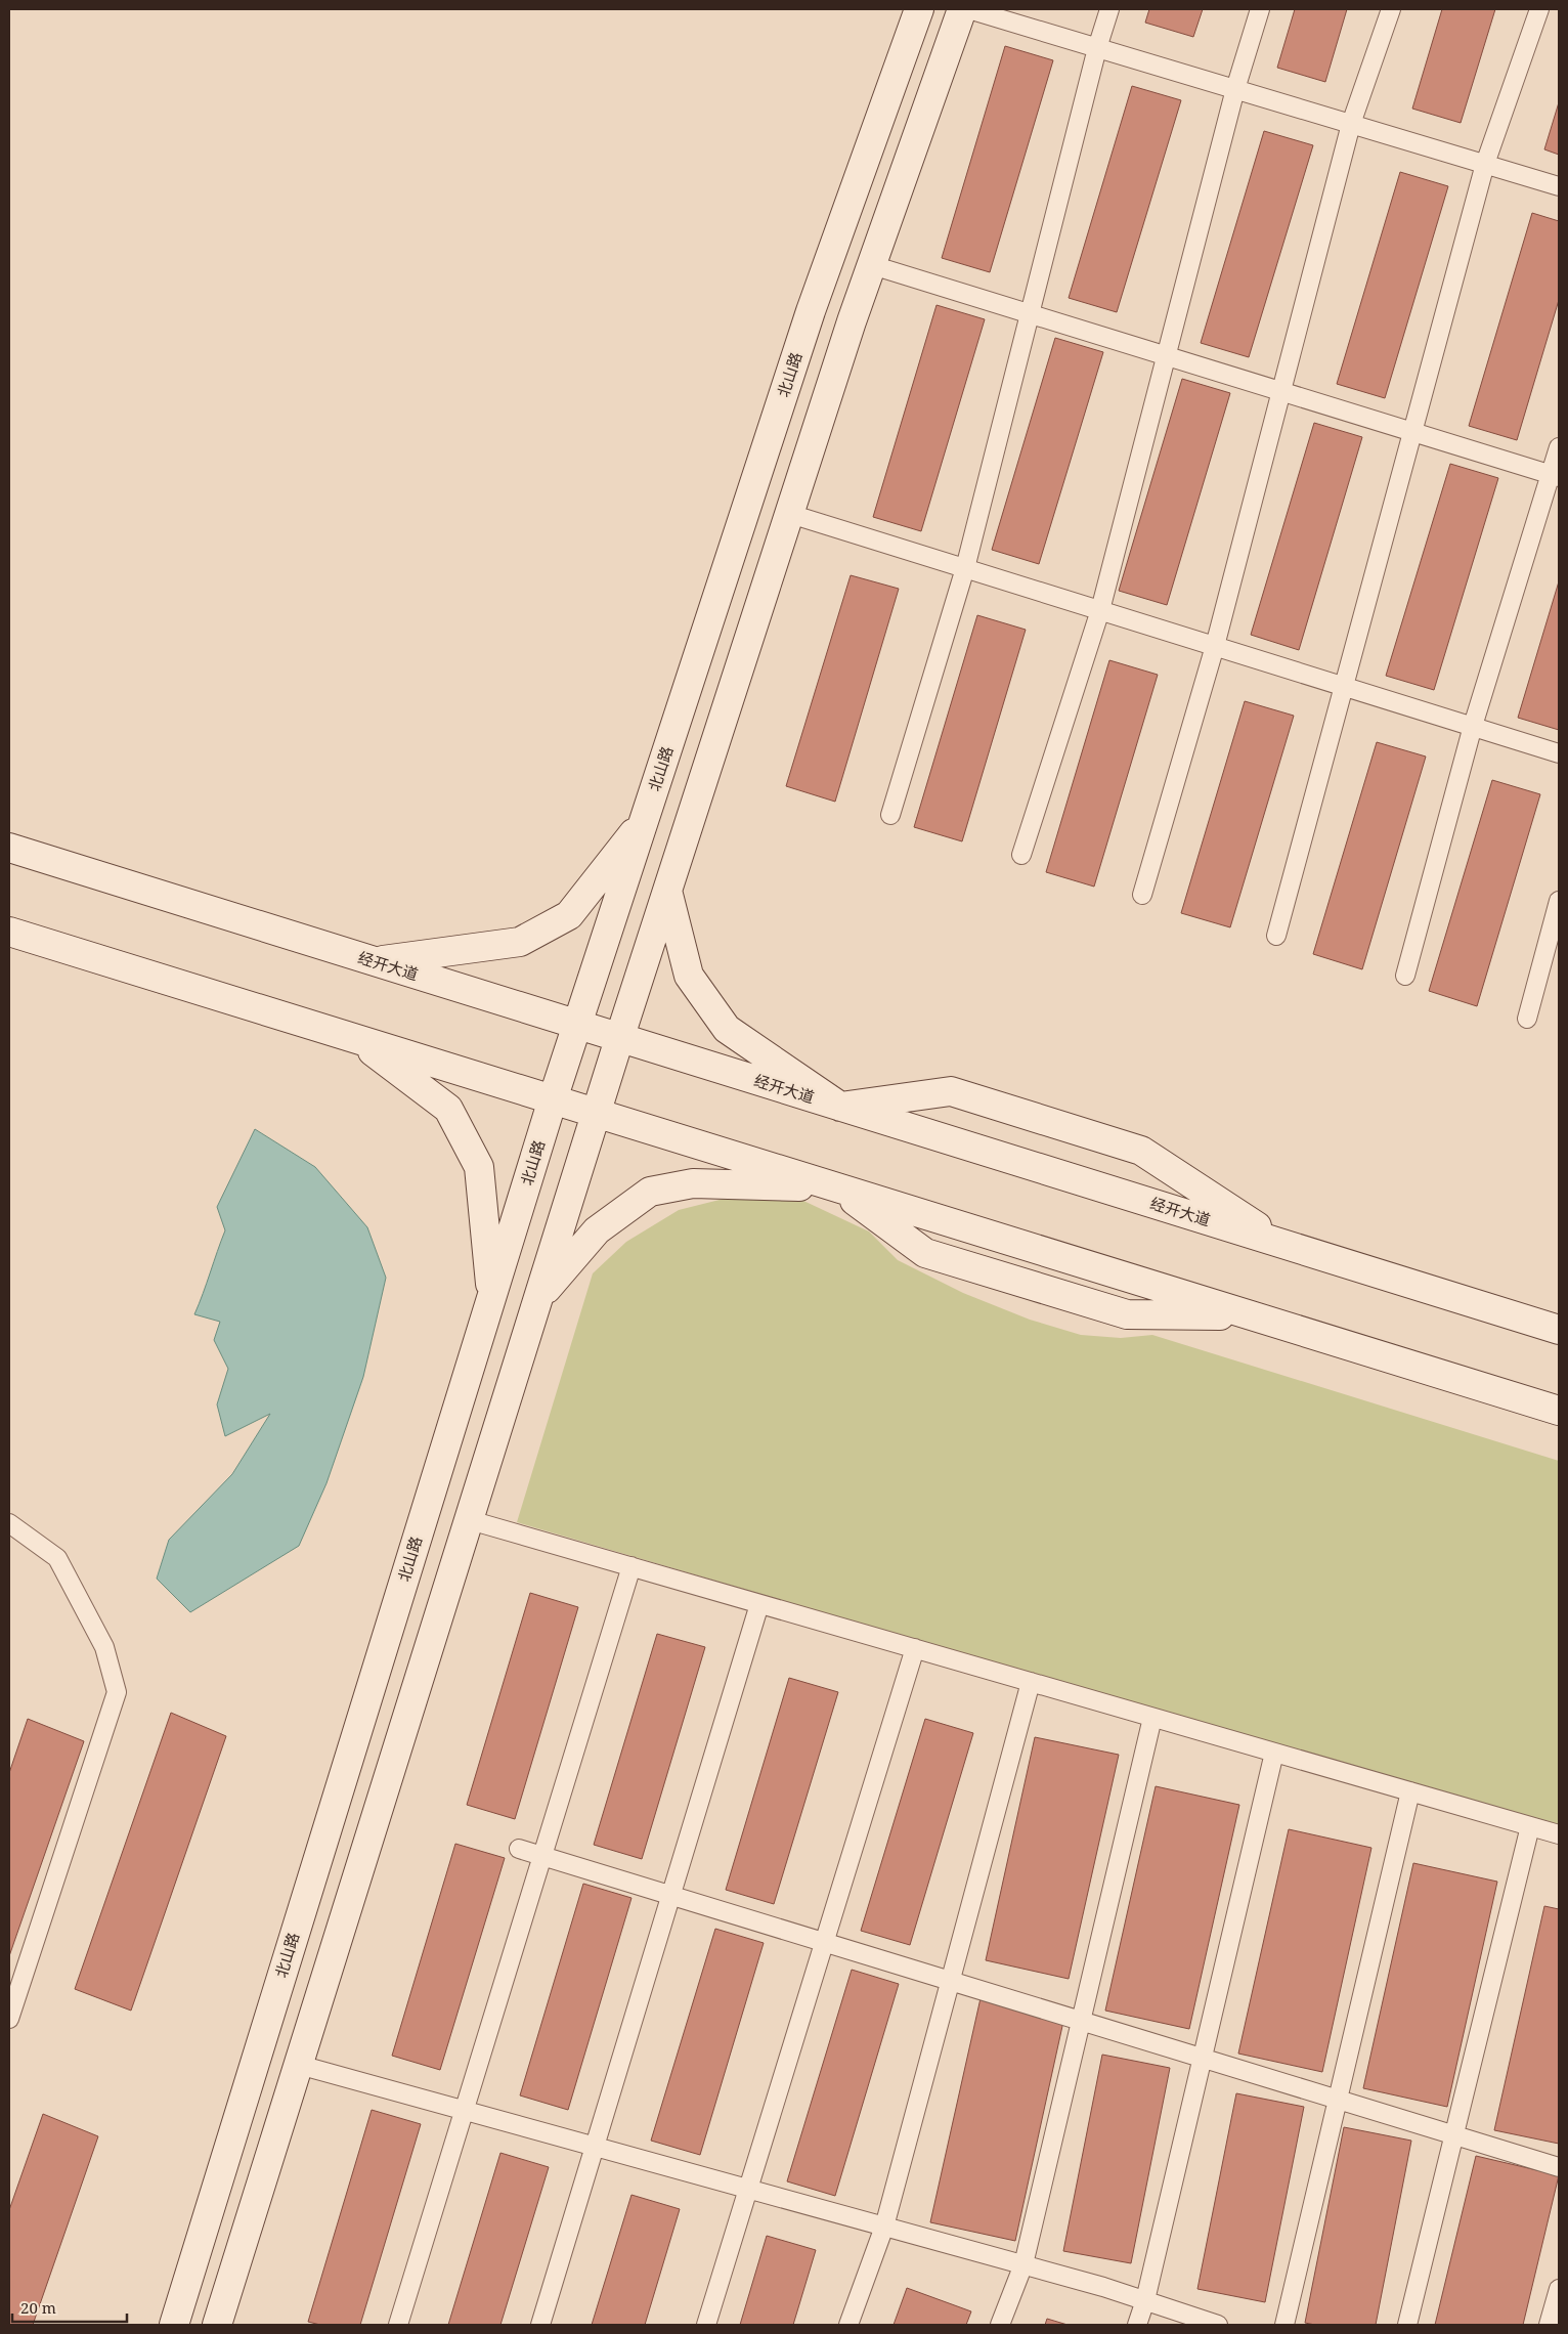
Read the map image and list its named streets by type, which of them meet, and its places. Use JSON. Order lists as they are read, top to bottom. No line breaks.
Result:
{"streets":{"main road":["北山路","经开大道"]},"crossings":[["北山路","经开大道"]],"scale_bar":"20 m"}
